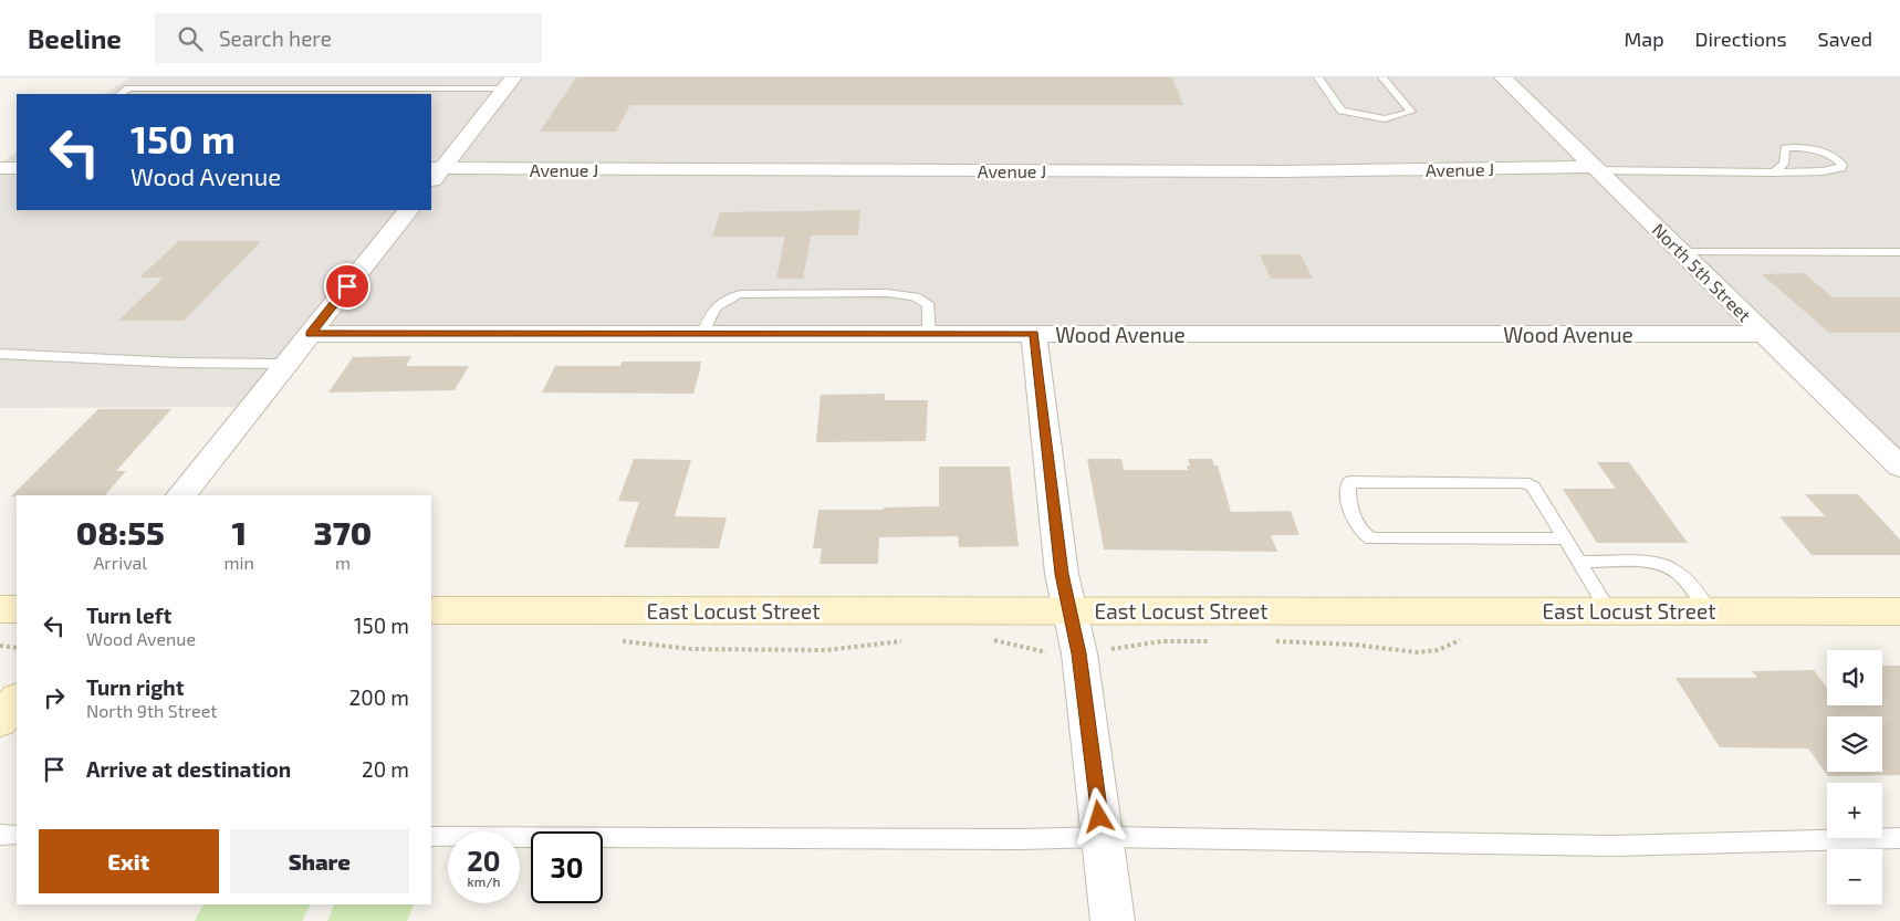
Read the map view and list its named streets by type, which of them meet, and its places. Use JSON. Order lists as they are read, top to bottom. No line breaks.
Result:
{"streets":{"main road":["East Locust Street"],"street":["Avenue J","North 5th Street","Wood Avenue"]},"crossings":[["Avenue J","North 5th Street"],["North 5th Street","Wood Avenue"]],"page":{"header":"Beeline","search":"Search here","nav":["Map","Directions","Saved"],"turn":["150 m","Wood Avenue"],"eta":["08:55","Arrival","1","min","370","m"],"list":[{"name":"Turn left","note":"Wood Avenue","value":"150 m"},{"name":"Turn right","note":"North 9th Street","value":"200 m"},{"name":"Arrive at destination","value":"20 m"}],"map_buttons":["+","−"],"buttons":["Exit","Share"],"speed":"20 km/h","limit":"30"}}
